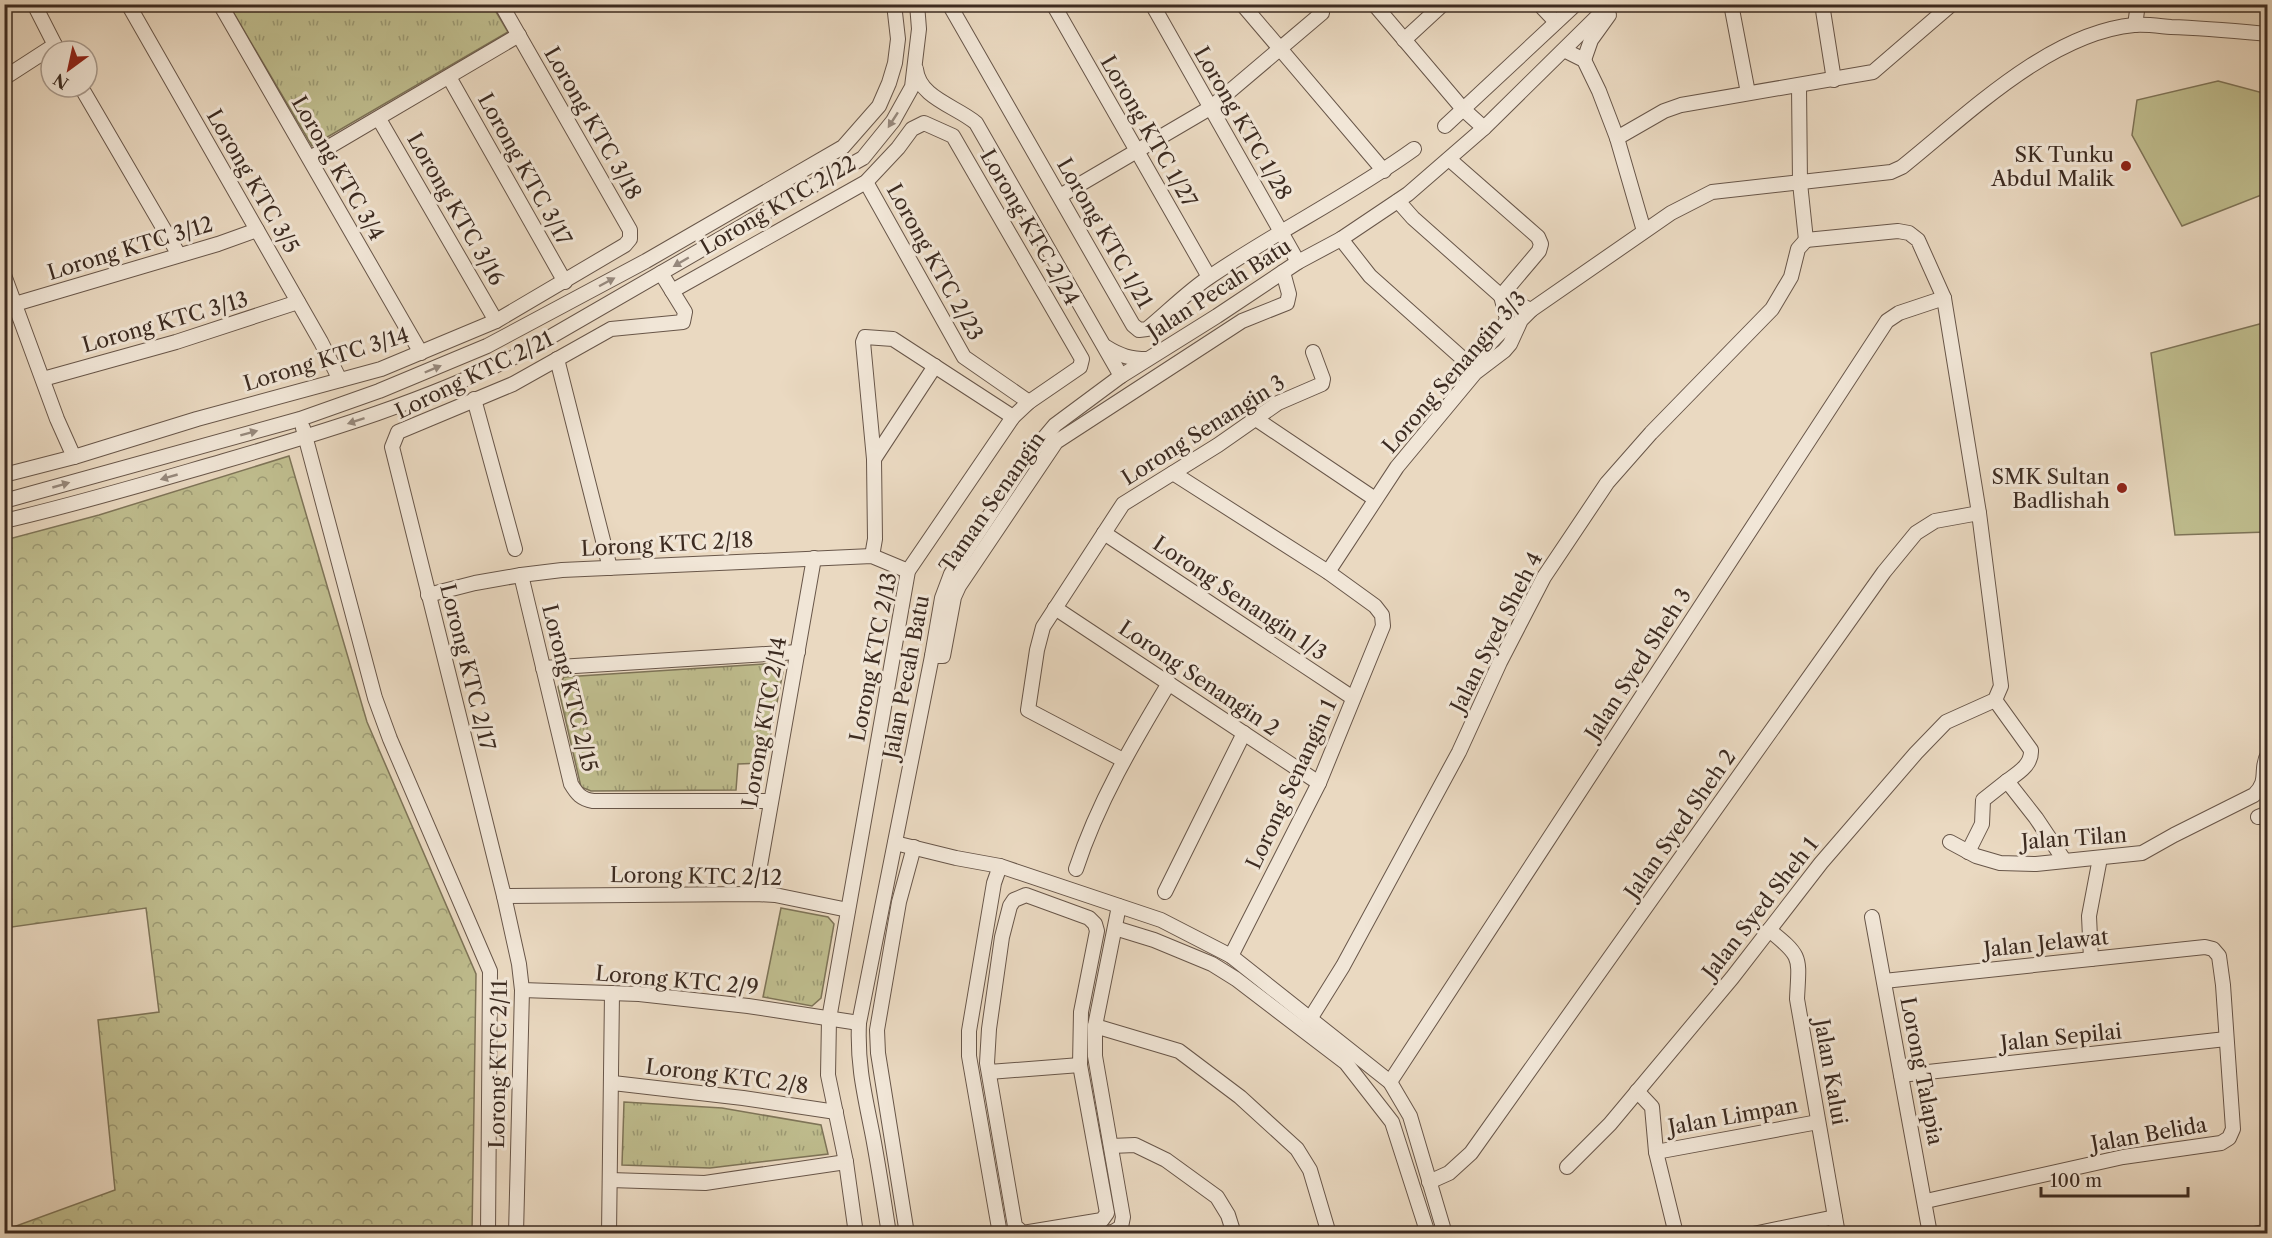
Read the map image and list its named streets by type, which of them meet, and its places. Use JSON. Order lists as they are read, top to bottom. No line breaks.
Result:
{"streets":{"street":["Lorong KTC 3/18","Lorong KTC 1/28","Lorong KTC 1/27","Lorong KTC 3/4","Lorong KTC 3/17","Lorong KTC 3/5","Lorong KTC 2/22","Lorong KTC 3/16","Lorong KTC 2/24","Lorong KTC 1/21","Lorong KTC 3/12","Lorong KTC 2/23","Jalan Pecah Batu","Lorong KTC 3/13","Lorong KTC 3/14","Lorong Senangin 3/3","Lorong KTC 2/21","Lorong Senangin 3","Taman Senangin","Lorong KTC 2/18","Lorong Senangin 1/3","Jalan Syed Sheh 4","Lorong KTC 2/13","Jalan Syed Sheh 3","Lorong KTC 2/17","Lorong Senangin 2","Lorong KTC 2/15","Lorong KTC 2/14","Lorong Senangin 1","Jalan Syed Sheh 2","Jalan Tilan","Lorong KTC 2/12","Jalan Syed Sheh 1","Jalan Jelawat","Lorong KTC 2/9","Jalan Sepilai","Lorong KTC 2/11","Lorong Talapia","Jalan Kalui","Lorong KTC 2/8","Jalan Limpan","Jalan Belida"]},"crossings":[["Lorong KTC 3/18","Lorong KTC 3/14"],["Lorong KTC 1/28","Lorong KTC 1/21"],["Lorong KTC 1/28","Jalan Pecah Batu"],["Lorong KTC 1/27","Lorong KTC 1/21"],["Lorong KTC 3/4","Lorong KTC 3/14"],["Lorong KTC 3/17","Lorong KTC 3/14"],["Lorong KTC 3/5","Lorong KTC 3/12"],["Lorong KTC 3/5","Lorong KTC 3/13"],["Lorong KTC 3/5","Lorong KTC 3/14"],["Lorong KTC 2/22","Lorong KTC 2/24"],["Lorong KTC 2/22","Lorong KTC 2/23"],["Lorong KTC 2/22","Lorong KTC 2/21"],["Lorong KTC 3/16","Lorong KTC 3/14"],["Lorong KTC 2/24","Lorong KTC 2/13"],["Lorong KTC 2/23","Lorong KTC 2/13"],["Jalan Pecah Batu","Taman Senangin"],["Jalan Pecah Batu","Lorong KTC 2/9"],["Lorong Senangin 3/3","Lorong Senangin 1"],["Lorong KTC 2/21","Lorong KTC 2/17"],["Lorong Senangin 3","Lorong Senangin 1/3"],["Lorong Senangin 3","Lorong Senangin 2"],["Lorong KTC 2/18","Lorong KTC 2/13"],["Lorong KTC 2/18","Lorong KTC 2/17"],["Lorong KTC 2/18","Lorong KTC 2/15"],["Lorong KTC 2/18","Lorong KTC 2/14"],["Lorong Senangin 1/3","Lorong Senangin 1"],["Lorong KTC 2/13","Lorong KTC 2/12"],["Lorong KTC 2/17","Lorong KTC 2/12"],["Lorong KTC 2/17","Lorong KTC 2/11"],["Lorong Senangin 2","Lorong Senangin 1"],["Lorong KTC 2/15","Lorong KTC 2/14"],["Lorong KTC 2/14","Lorong KTC 2/12"],["Lorong KTC 2/12","Lorong KTC 2/11"],["Jalan Syed Sheh 1","Jalan Kalui"],["Jalan Jelawat","Jalan Sepilai"],["Jalan Jelawat","Lorong Talapia"],["Jalan Jelawat","Jalan Belida"],["Lorong KTC 2/9","Lorong KTC 2/11"],["Jalan Sepilai","Lorong Talapia"],["Jalan Sepilai","Jalan Belida"],["Lorong Talapia","Jalan Belida"],["Jalan Kalui","Jalan Limpan"]],"places":["SK Tunku Abdul Malik","SMK Sultan Badlishah"],"scale_bar":"100 m","north":"bottom left"}
